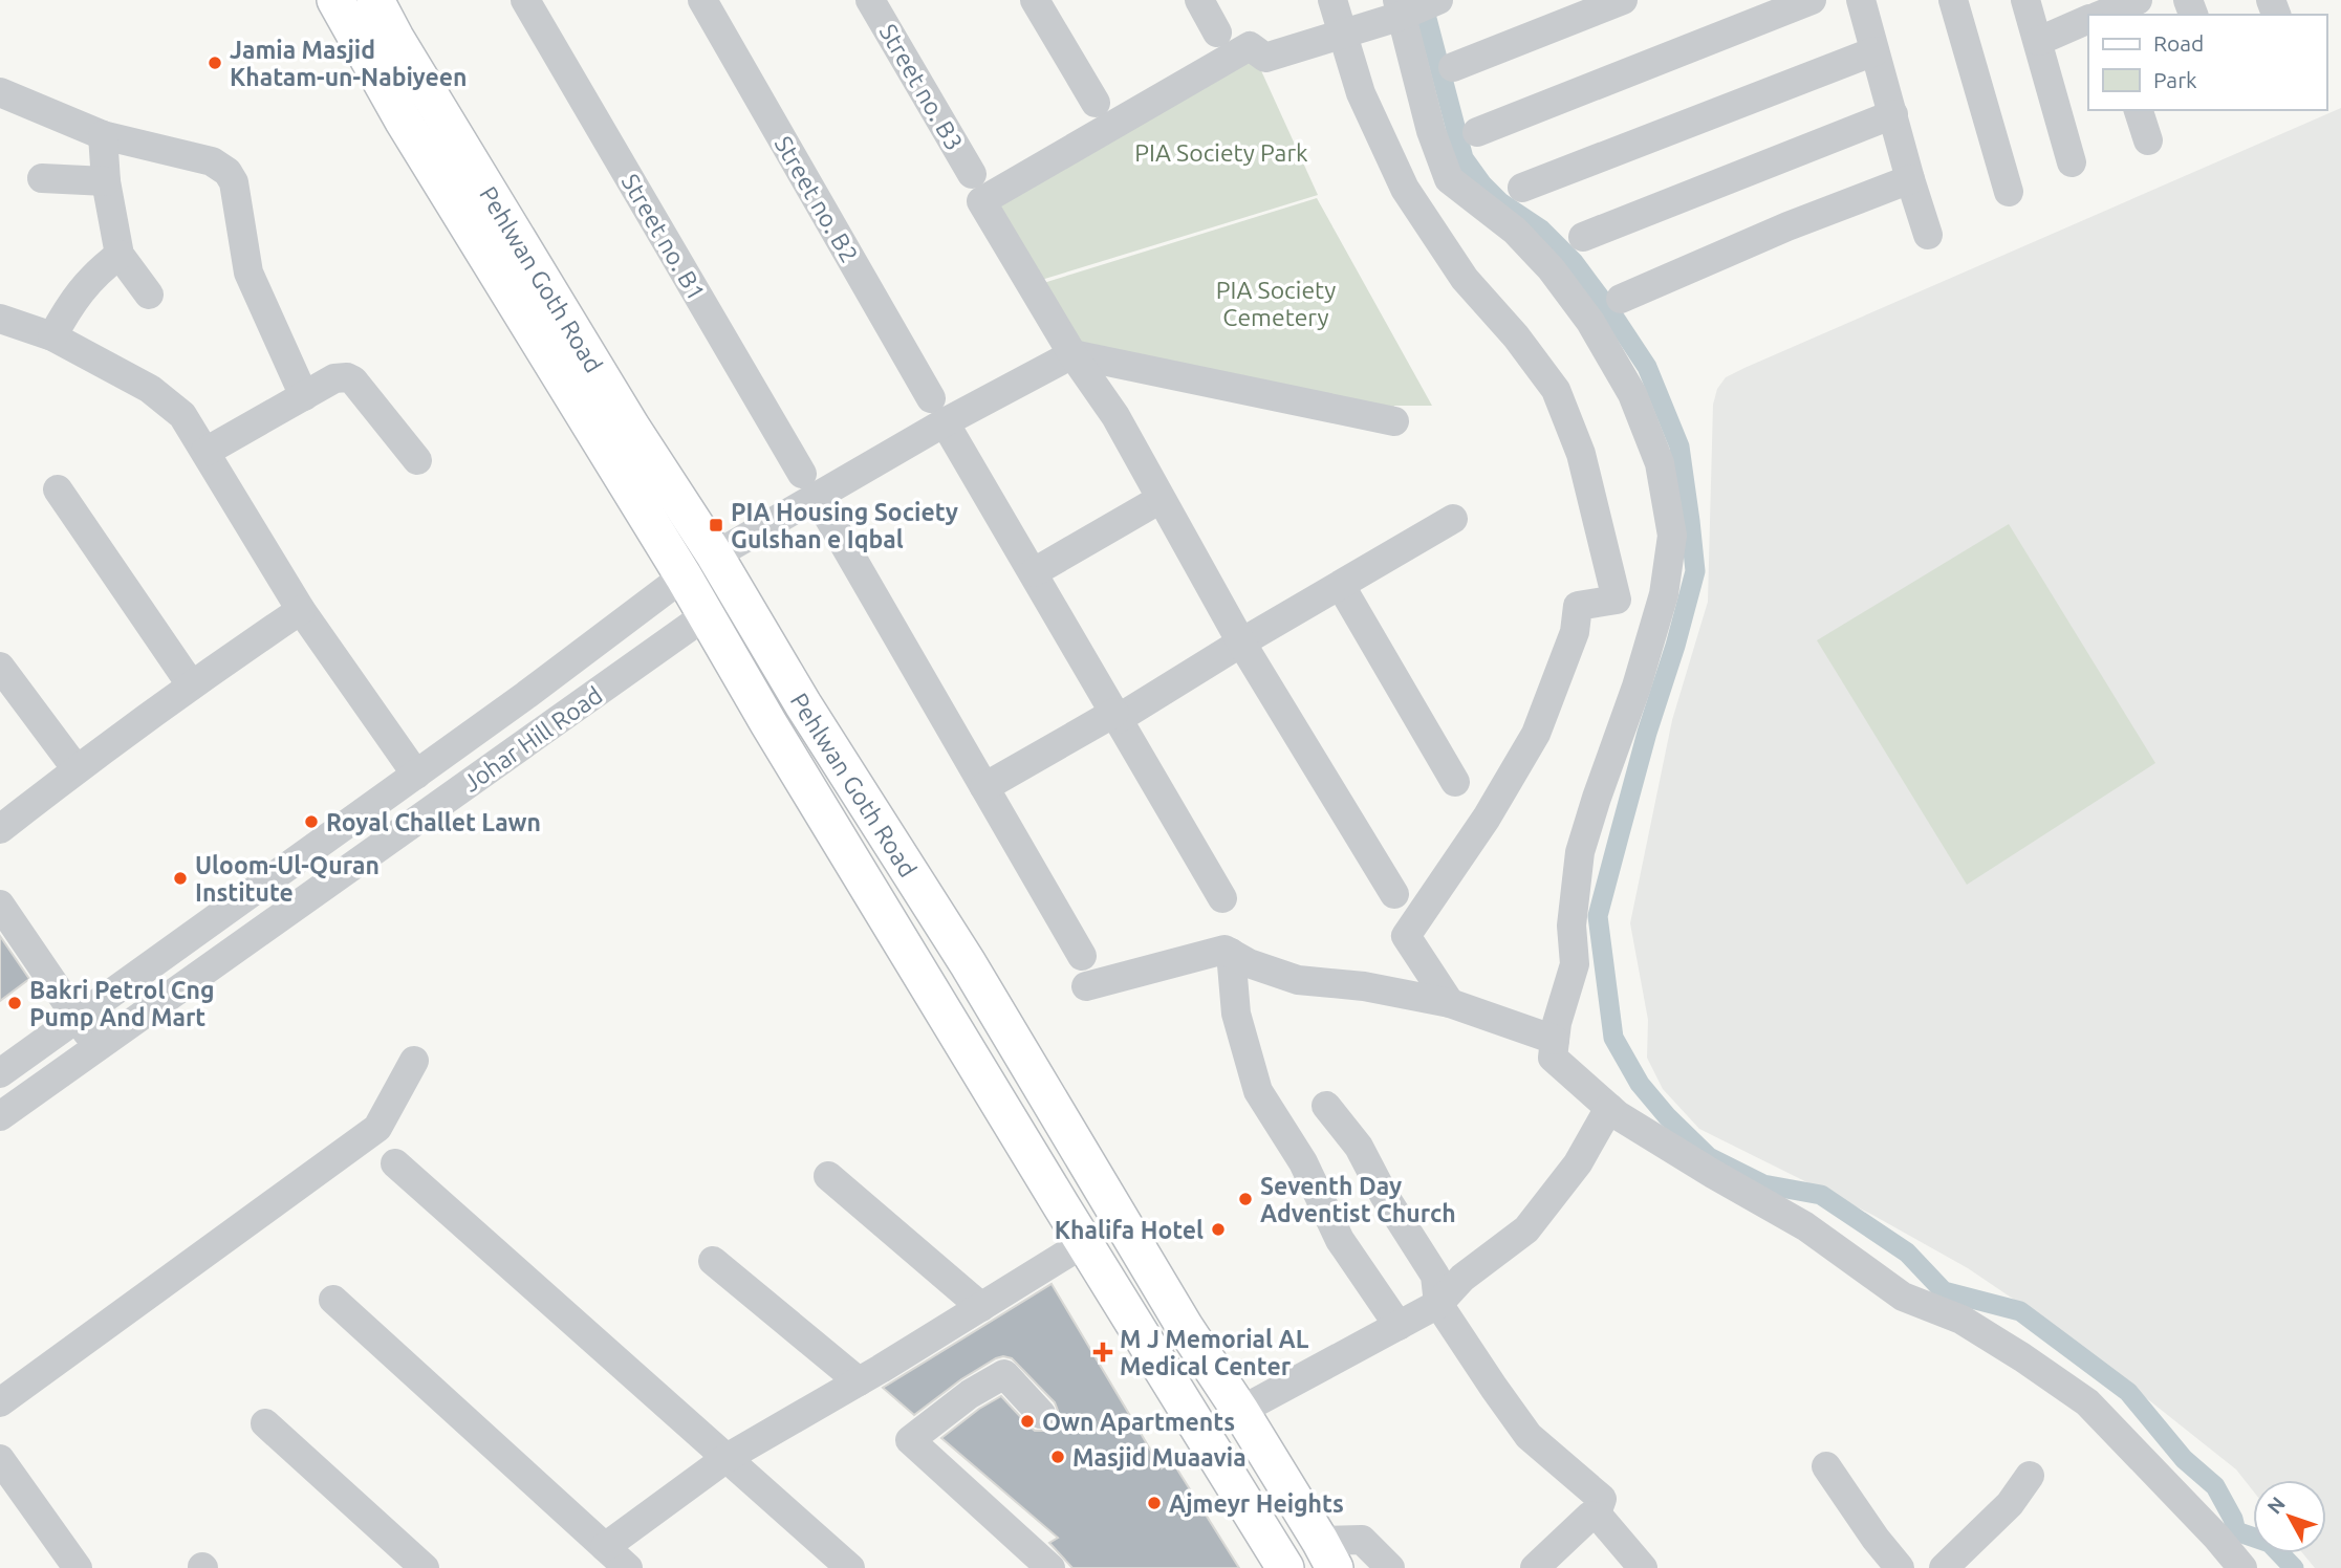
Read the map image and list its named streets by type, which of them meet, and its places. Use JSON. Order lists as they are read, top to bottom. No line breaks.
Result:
{"streets":{"main road":["Pehlwan Goth Road"],"street":["Street no. B3","Street no. B2","Street no. B1","Johar Hill Road"]},"crossings":[["Pehlwan Goth Road","Johar Hill Road"]],"parks":["PIA Society Park","PIA Society Cemetery"],"places":{"other":["Jamia Masjid Khatam-un-Nabiyeen","Royal Challet Lawn","Uloom-Ul-Quran Institute","Bakri Petrol Cng Pump And Mart","Seventh Day Adventist Church","Khalifa Hotel","Own Apartments","Masjid Muaavia","Ajmeyr Heights"],"transit":["PIA Housing Society Gulshan e Iqbal"],"health":["M J Memorial AL Medical Center"]},"legend":["Road","Park"],"north":"top left"}
